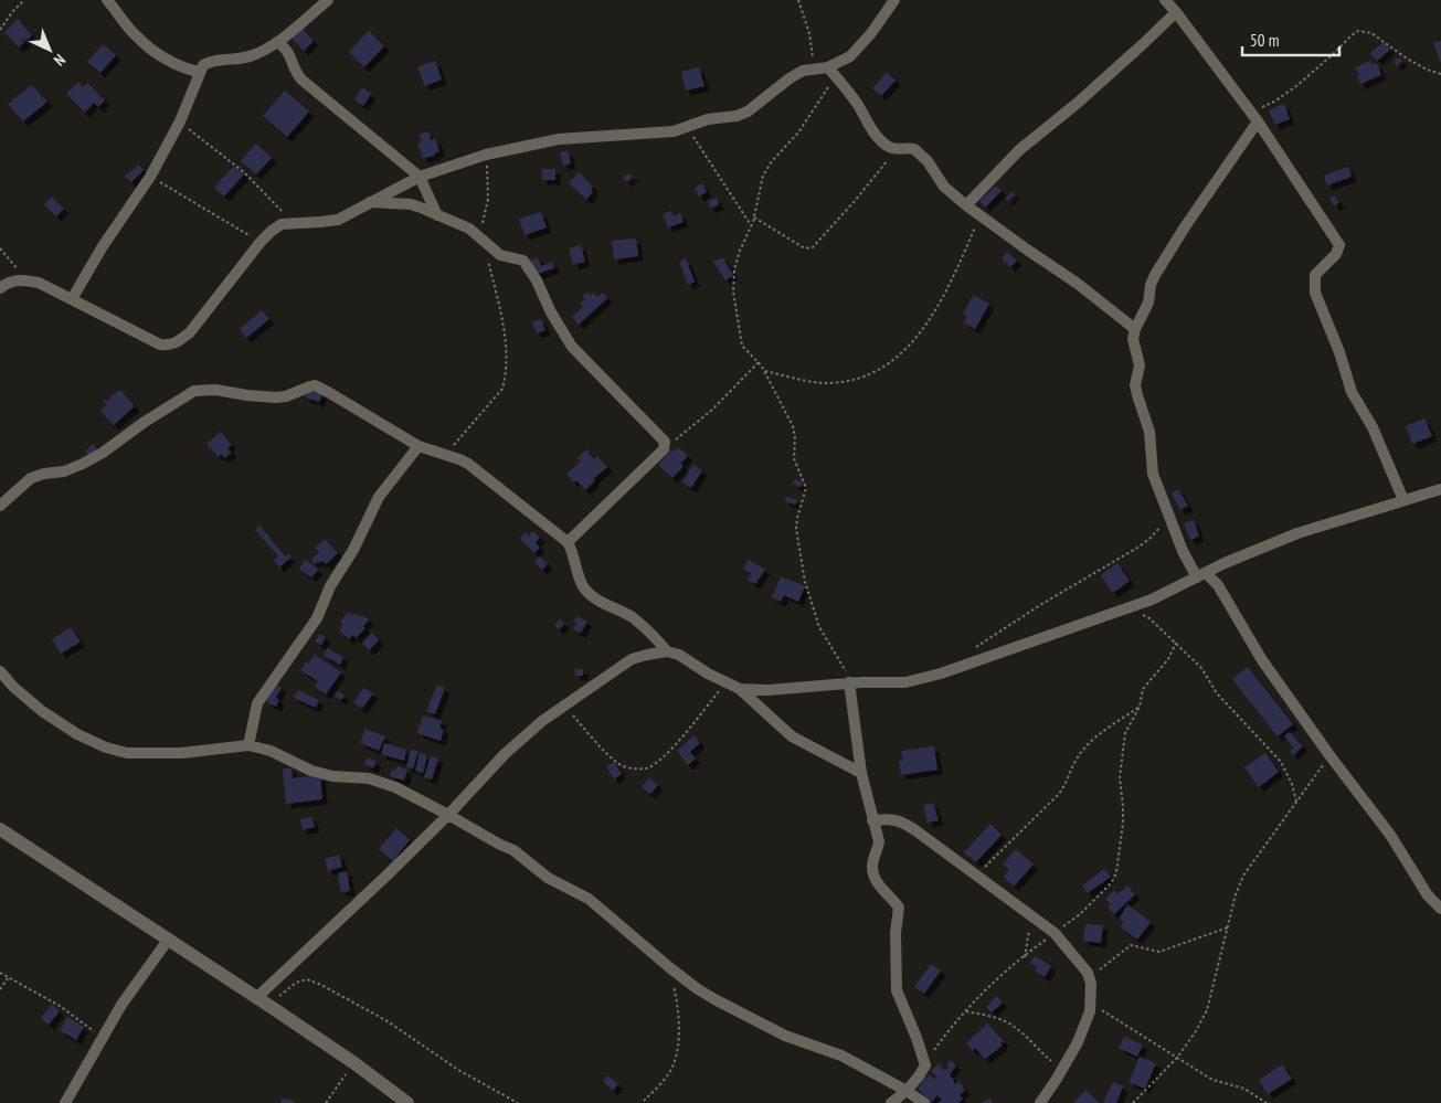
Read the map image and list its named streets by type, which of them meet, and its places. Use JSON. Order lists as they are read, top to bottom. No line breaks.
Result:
{"scale_bar":"50 m","north":"bottom right"}
